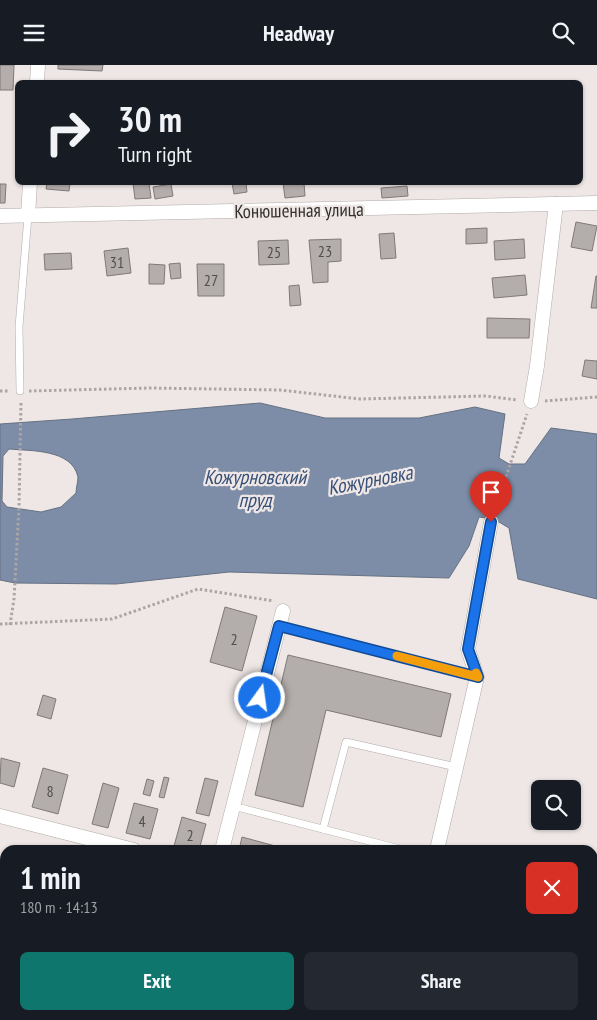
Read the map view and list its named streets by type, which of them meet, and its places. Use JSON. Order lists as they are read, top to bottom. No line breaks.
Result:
{"streets":{"street":["Конюшенная улица"]},"water":["Кожурновский пруд","Кожурновка"],"house_numbers":["23","25","31","27","2","8","4","2"],"page":{"header":"Headway","turn":["30 m","Turn right"],"heading":["1 min","180 m · 14:13"],"buttons":["Exit","Share"]}}
